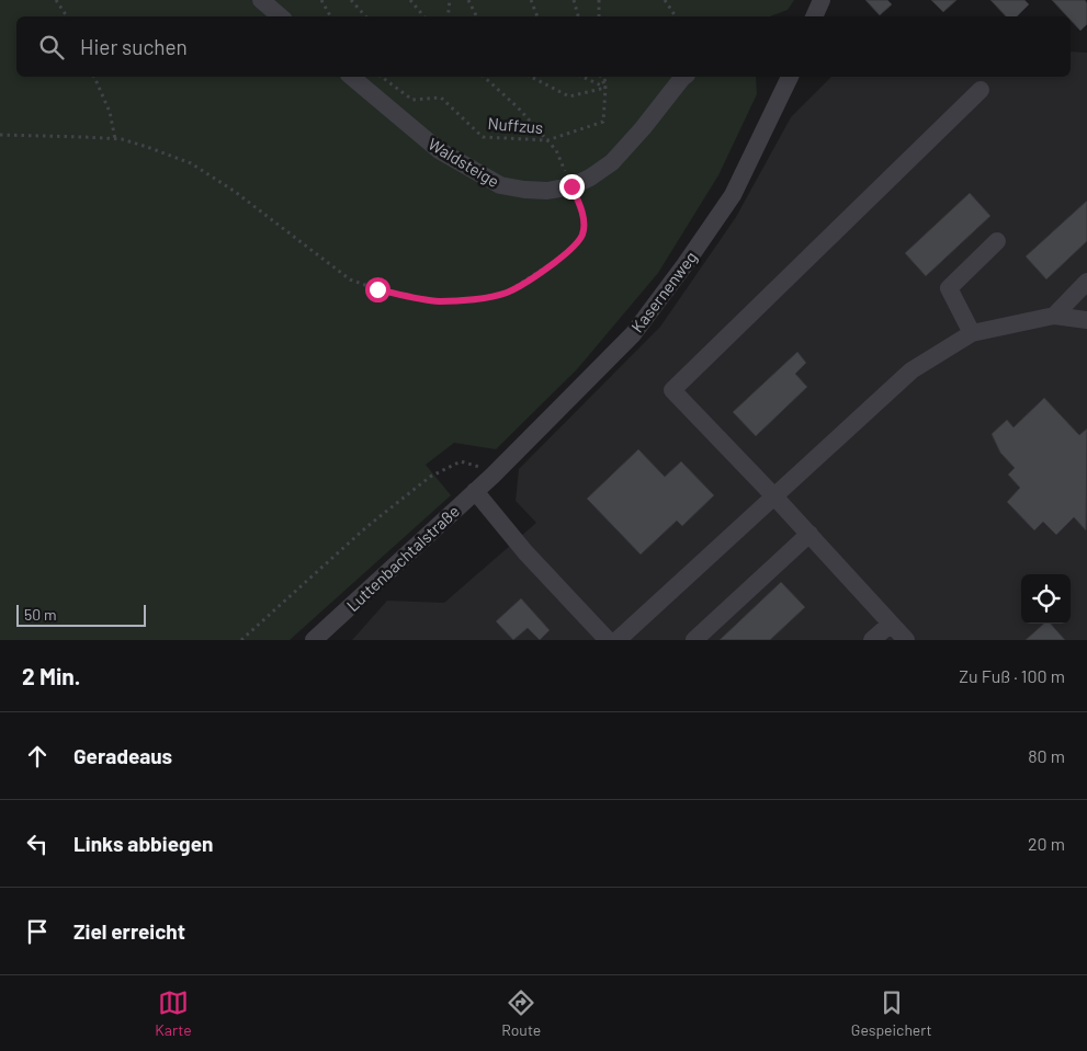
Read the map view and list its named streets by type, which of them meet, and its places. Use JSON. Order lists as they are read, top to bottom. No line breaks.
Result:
{"streets":{"street":["Waldsteige","Kasernenweg","Luttenbachtalstraße"],"path":["Nuffzus"]},"crossings":[["Kasernenweg","Luttenbachtalstraße"]],"scale_bar":"50 m","page":{"search":"Hier suchen","scale":"50 m","heading":["2 Min.","Zu Fuß · 100 m"],"list":[["Geradeaus","80 m"],["Links abbiegen","20 m"],"Ziel erreicht"],"nav":["Karte","Route","Gespeichert"]}}
